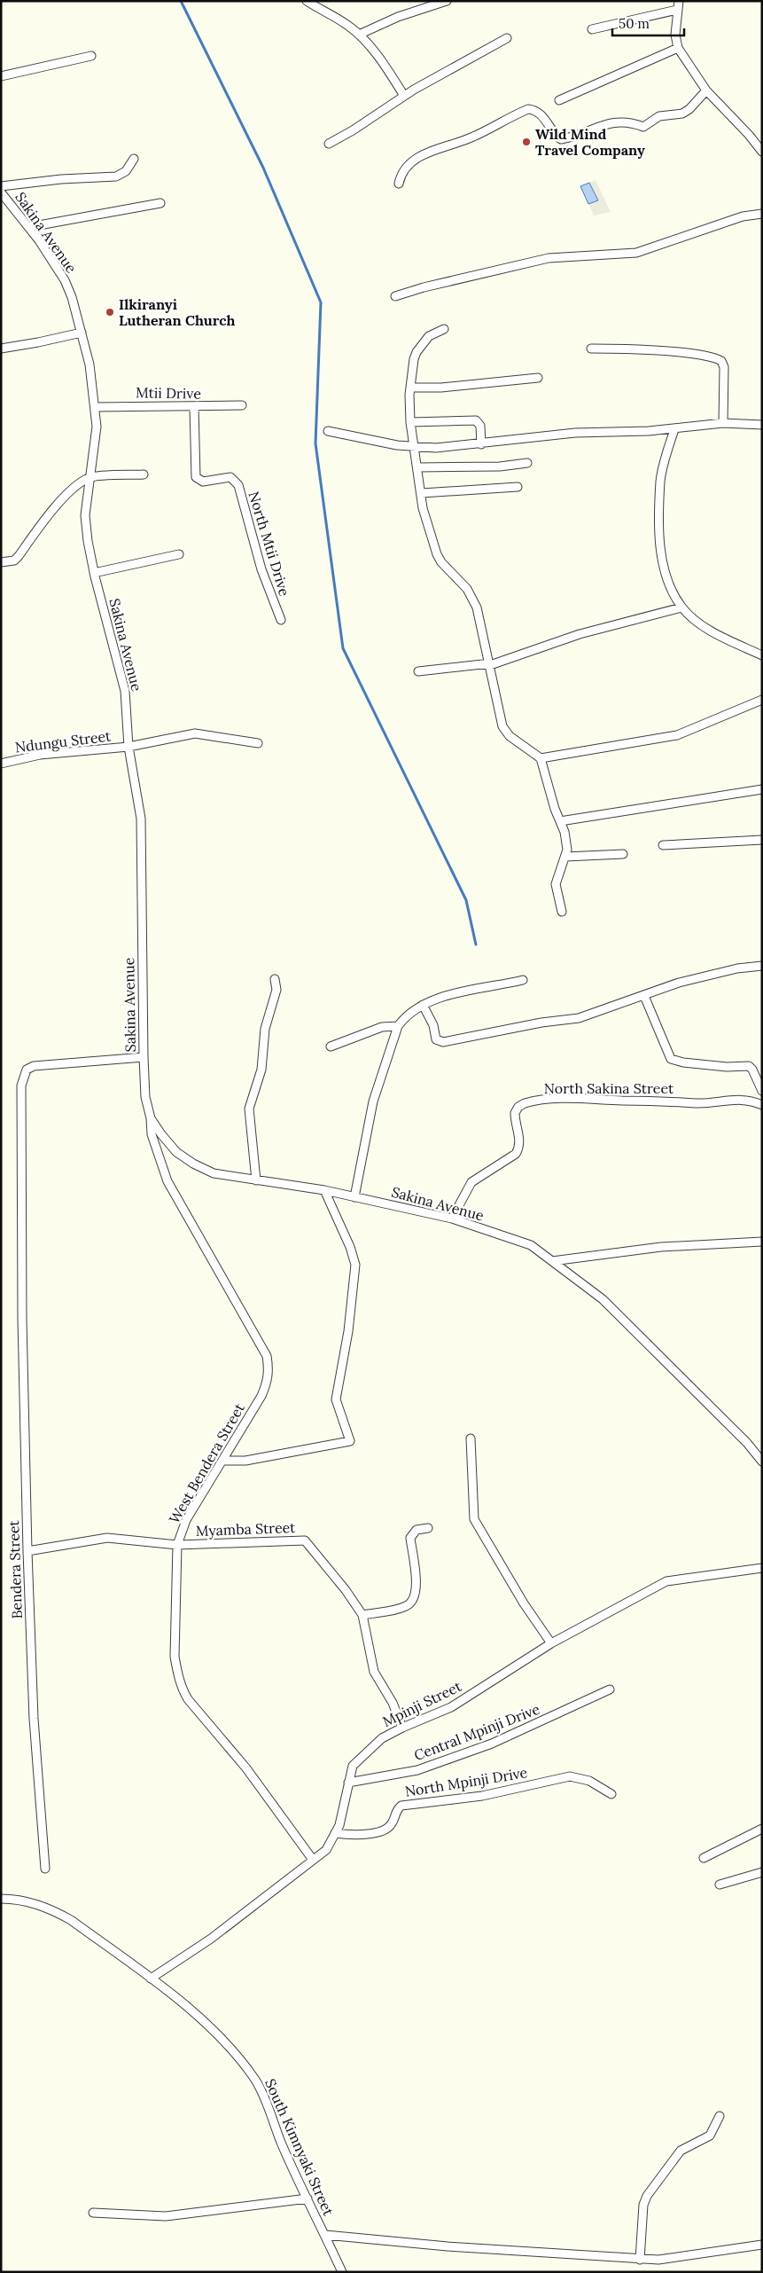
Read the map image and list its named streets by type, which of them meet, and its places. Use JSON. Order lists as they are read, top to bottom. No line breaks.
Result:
{"streets":{"street":["Sakina Avenue","Mtii Drive","North Mtii Drive","Ndungu Street","North Sakina Street","West Bendera Street","Myamba Street","Bendera Street","Mpinji Street","Central Mpinji Drive","North Mpinji Drive","South Kimnyaki Street"]},"crossings":[["Sakina Avenue","Mtii Drive"],["Sakina Avenue","Ndungu Street"],["Sakina Avenue","North Sakina Street"],["Sakina Avenue","West Bendera Street"],["Sakina Avenue","Bendera Street"],["Mtii Drive","North Mtii Drive"],["West Bendera Street","Myamba Street"],["West Bendera Street","Mpinji Street"],["Myamba Street","Bendera Street"],["Myamba Street","Mpinji Street"],["Mpinji Street","Central Mpinji Drive"],["Mpinji Street","North Mpinji Drive"],["Mpinji Street","South Kimnyaki Street"]],"places":["Wild Mind Travel Company","Ilkiranyi Lutheran Church"],"scale_bar":"50 m"}
